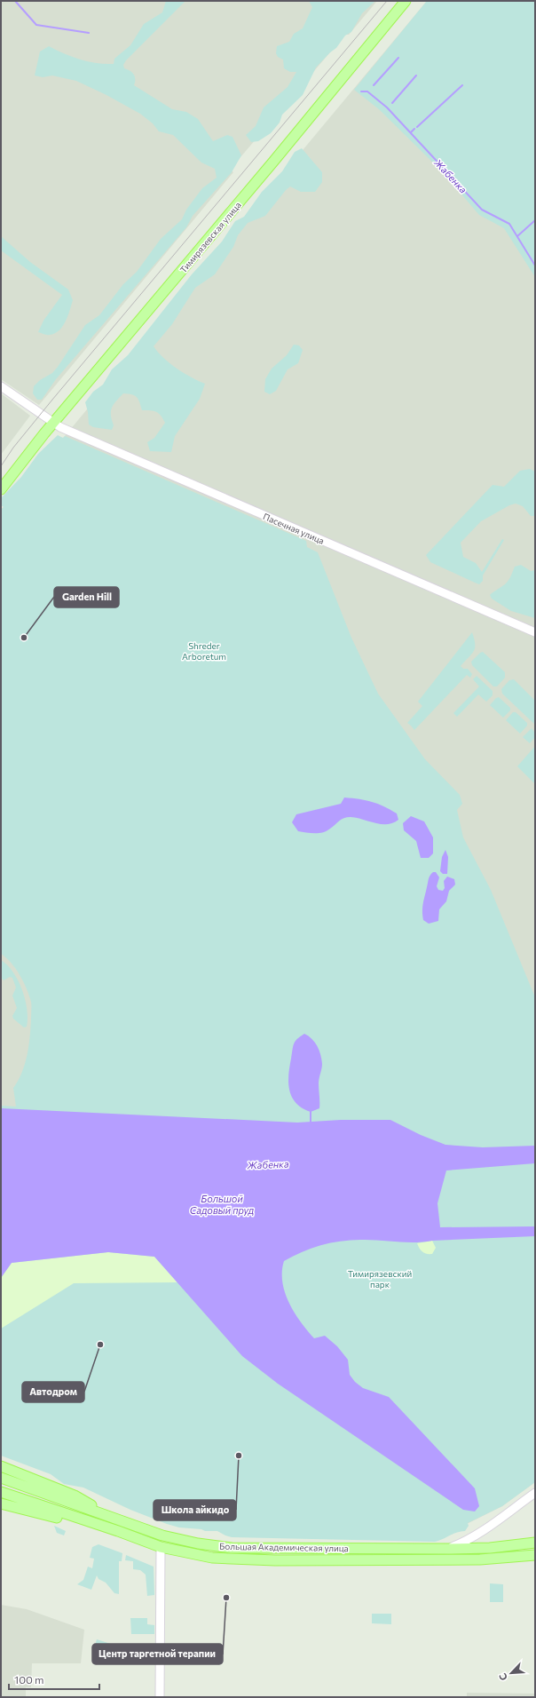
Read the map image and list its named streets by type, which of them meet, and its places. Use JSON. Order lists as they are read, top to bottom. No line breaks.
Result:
{"streets":{"main road":["Тимирязевская улица","Большая Академическая улица"],"street":["Пасечная улица"]},"crossings":[["Тимирязевская улица","Пасечная улица"]],"water":["Жабенка","Большой Садовый пруд"],"parks":["Shreder Arboretum","Тимирязевский парк"],"places":["Garden Hill","Автодром","Школа айкидо","Центр таргетной терапии"],"scale_bar":"100 m","north":"bottom left"}
